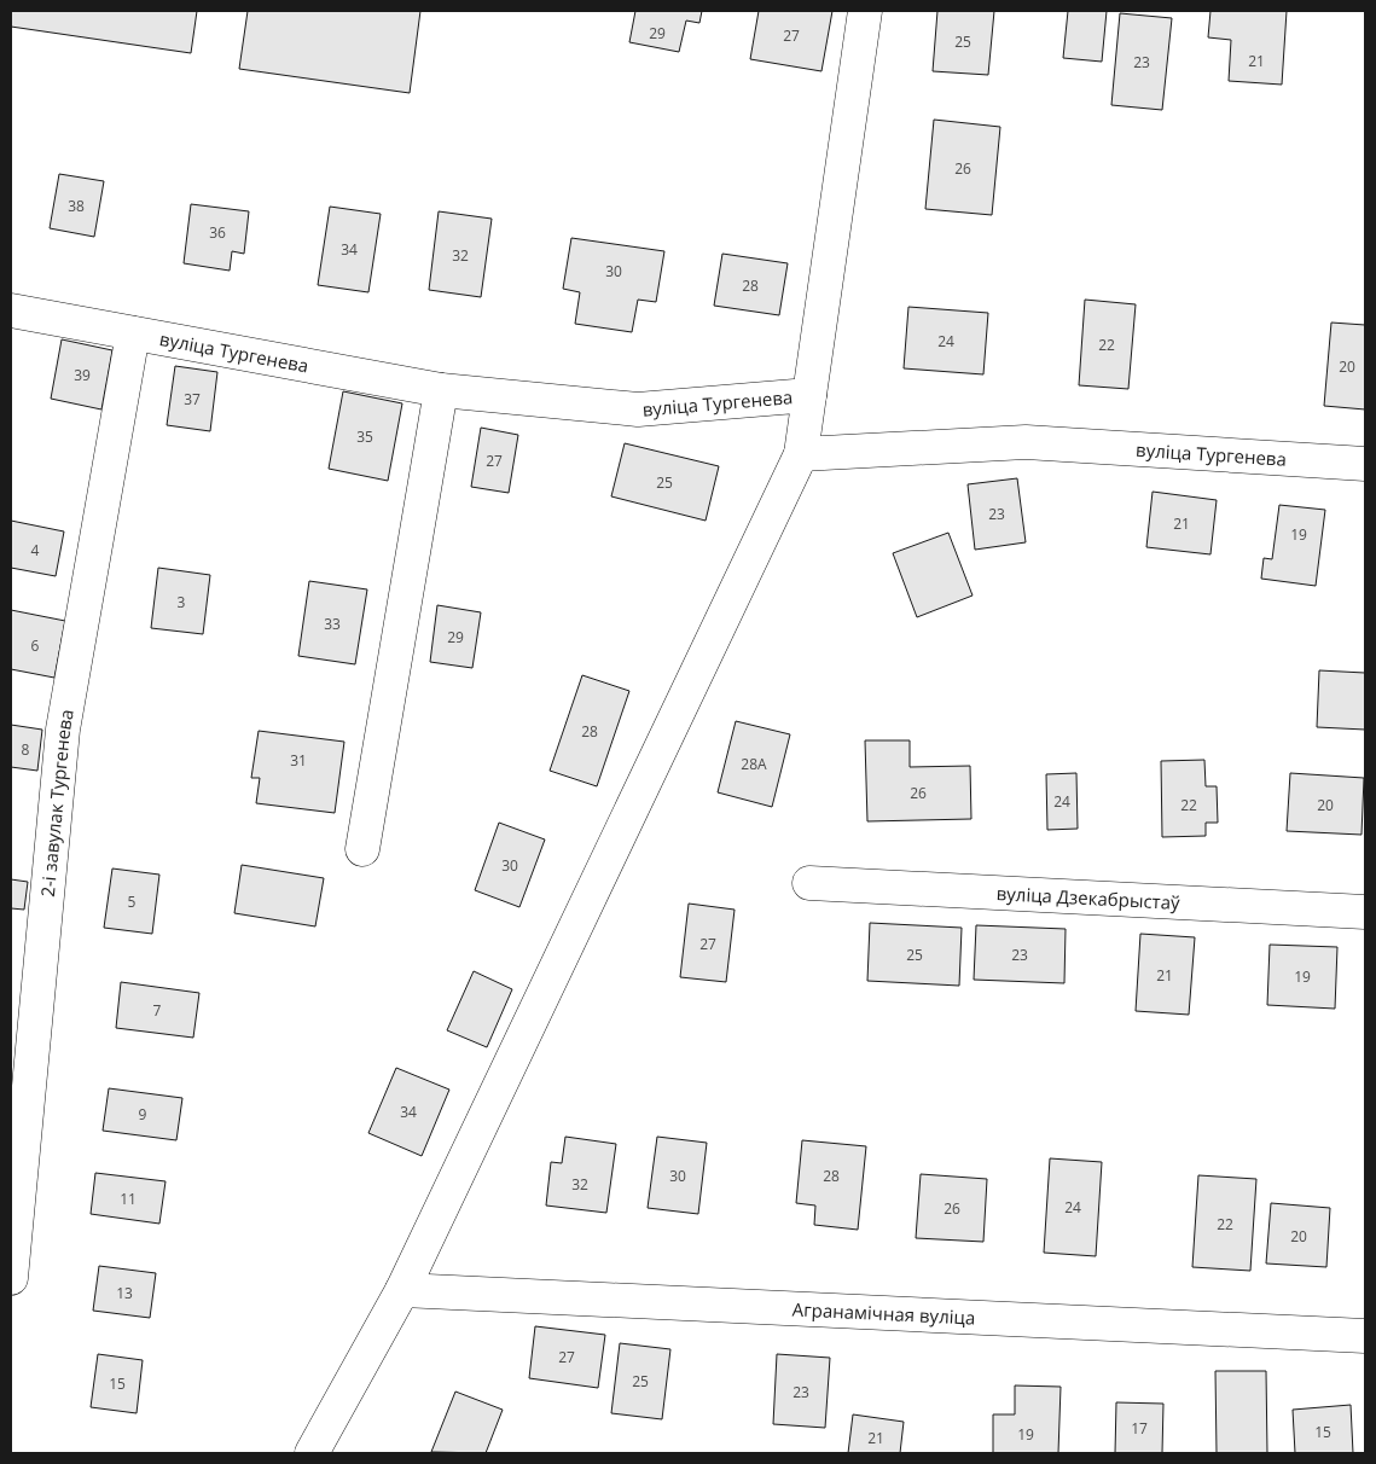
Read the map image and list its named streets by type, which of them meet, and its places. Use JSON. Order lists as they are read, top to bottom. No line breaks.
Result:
{"streets":{"street":["вуліца Тургенева","2-і завулак Тургенева","вуліца Дзекабрыстаў","Агранамічная вуліца"]},"crossings":[["вуліца Тургенева","2-і завулак Тургенева"]],"house_numbers":["29","27","25","21","23","26","38","36","34","32","30","28","24","22","20","39","37","35","27","25","23","21","19","4","3","33","29","6","28","8","31","28А","26","24","22","20","30","5","27","25","23","21","19","7","34","9","30","28","32","11","24","26","22","20","13","27","25","15","23","17","15","19","21"]}
